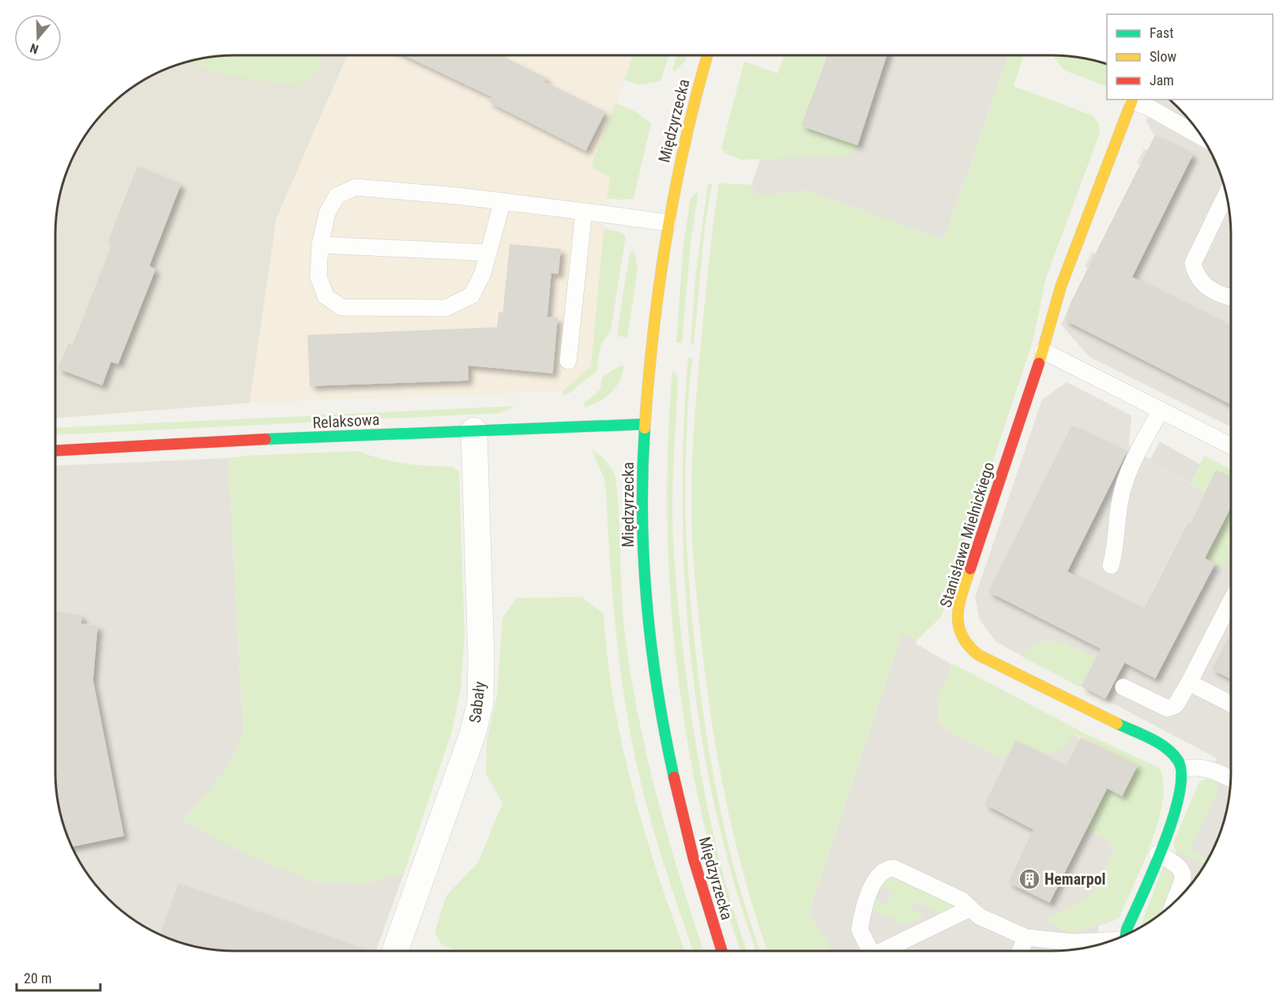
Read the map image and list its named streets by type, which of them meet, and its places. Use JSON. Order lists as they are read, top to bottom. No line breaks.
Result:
{"streets":{"street":["Międzyrzecka","Relaksowa","Stanisława Mielnickiego","Sabały"]},"crossings":[["Międzyrzecka","Relaksowa"],["Relaksowa","Sabały"]],"places":{"building":["Hemarpol"]},"legend":["Fast","Slow","Jam"],"scale_bar":"20 m","north":"bottom"}
